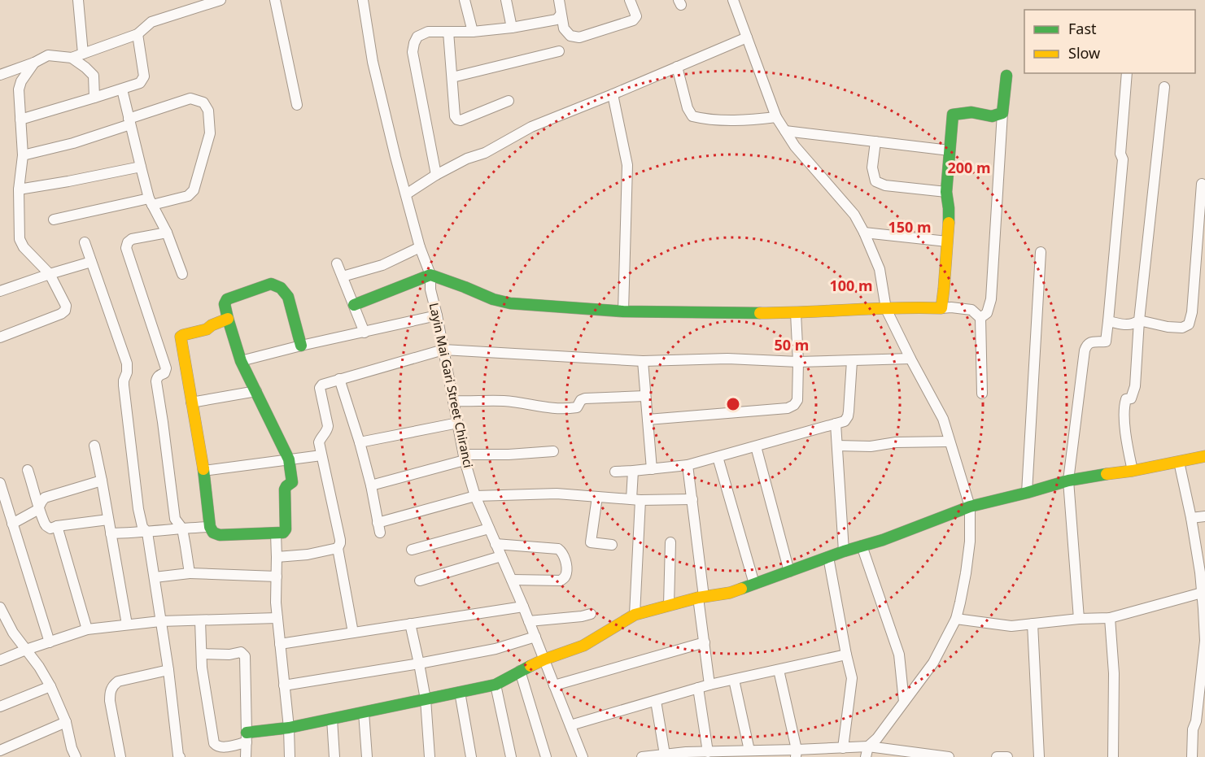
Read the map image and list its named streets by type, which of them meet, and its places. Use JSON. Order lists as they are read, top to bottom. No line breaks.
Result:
{"streets":{"street":["Layin Mai Gari Street Chiranci"]},"legend":["Fast","Slow"],"rings":["200 m","150 m","100 m","50 m"]}
